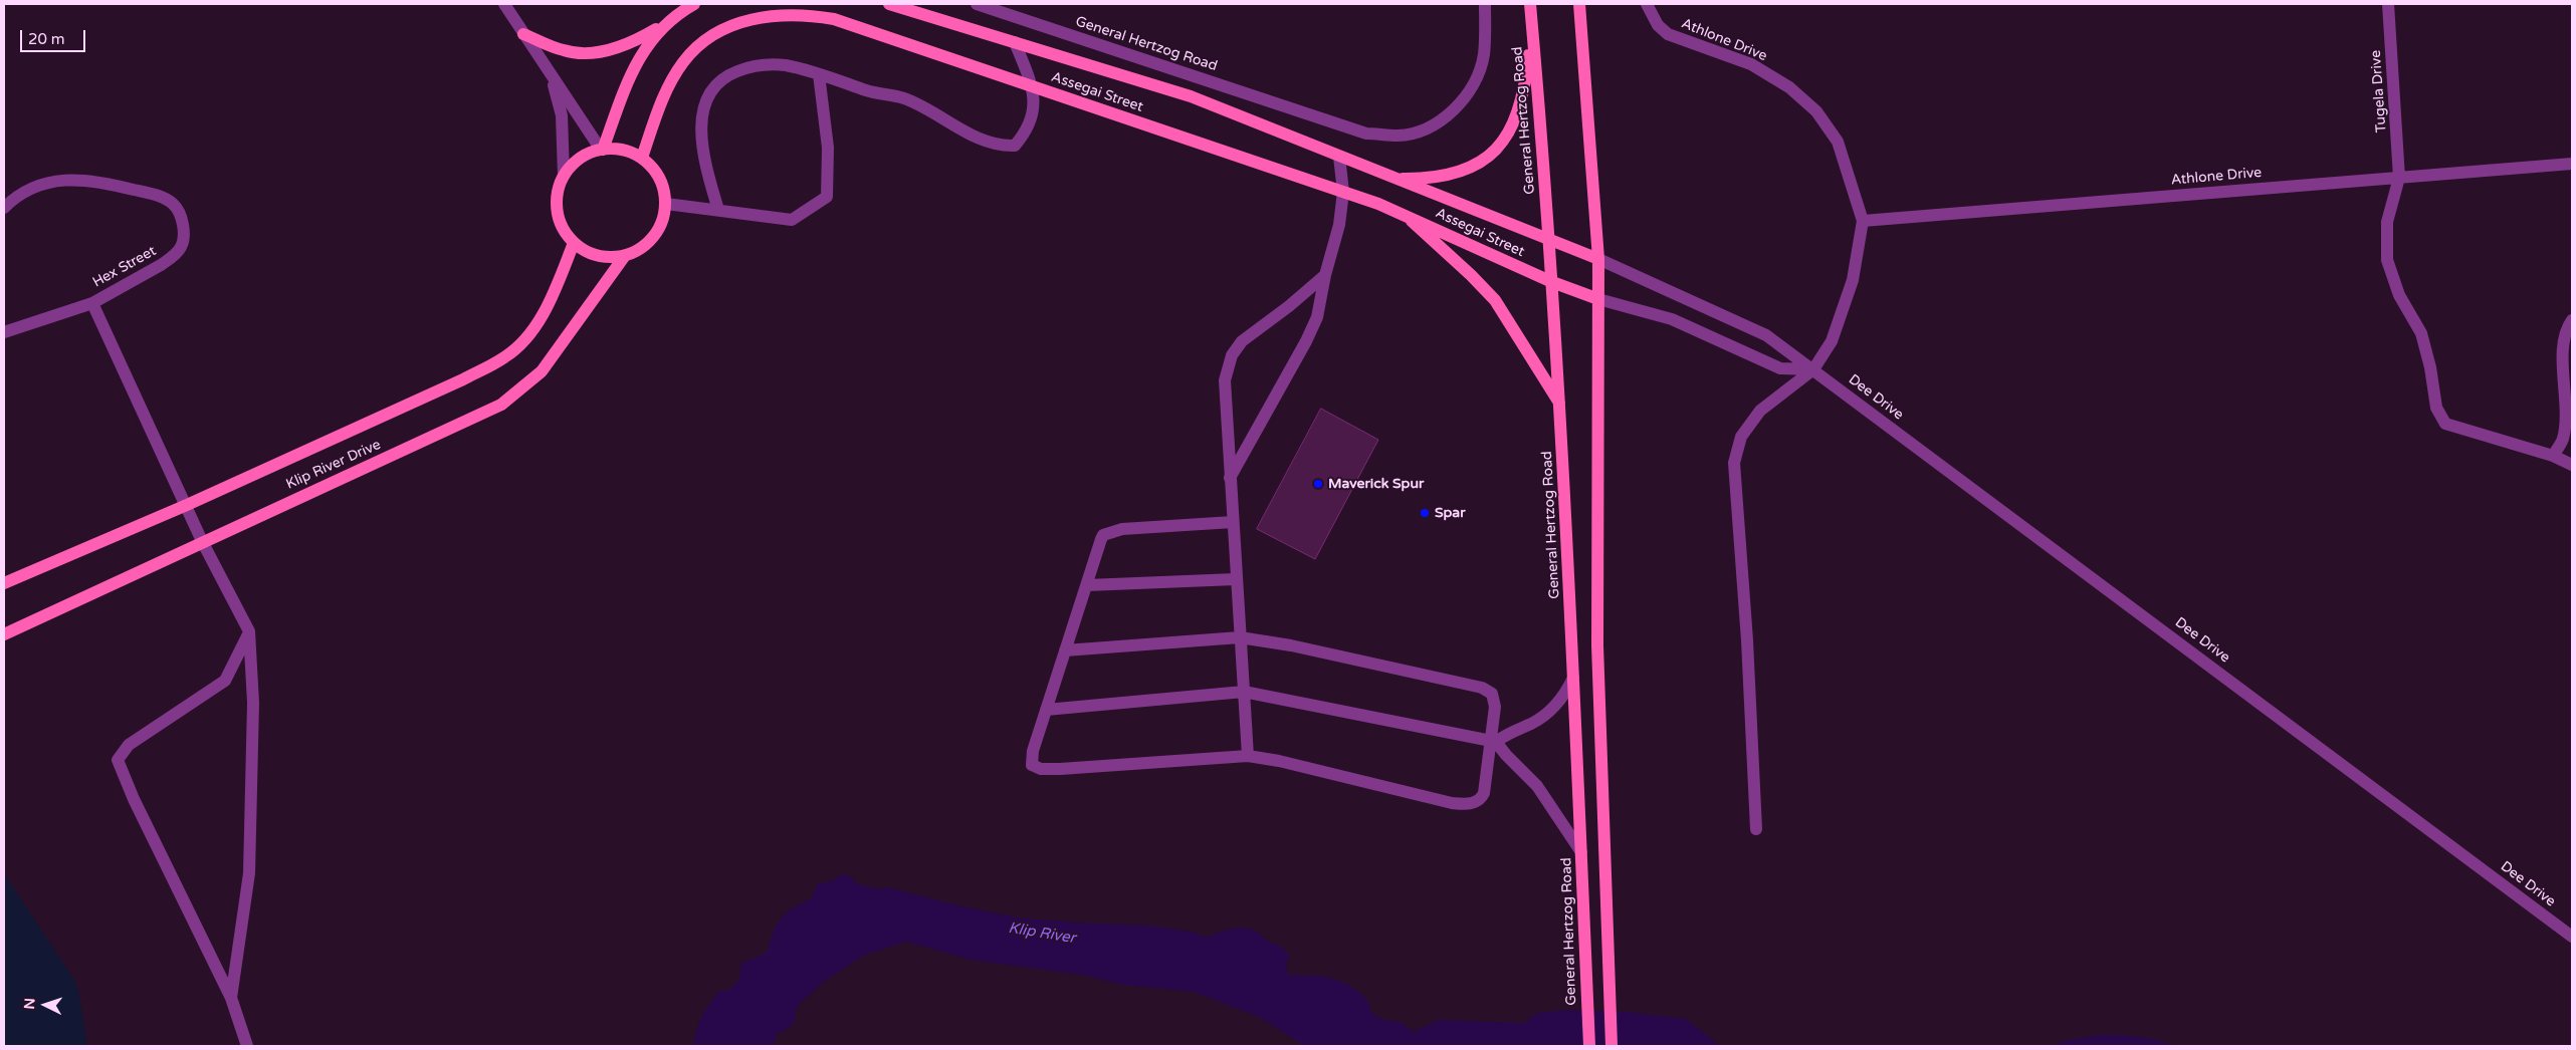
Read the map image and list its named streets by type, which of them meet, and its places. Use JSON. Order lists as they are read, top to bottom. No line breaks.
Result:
{"streets":{"main road":["General Hertzog Road","Assegai Street","Klip River Drive"],"street":["Athlone Drive","Tugela Drive","Hex Street","Dee Drive"]},"crossings":[["Athlone Drive","Tugela Drive"],["Athlone Drive","Dee Drive"],["General Hertzog Road","Assegai Street"],["Assegai Street","Dee Drive"],["Assegai Street","Klip River Drive"],["Hex Street","Klip River Drive"]],"water":["Klip River"],"places":["Maverick Spur","Spar"],"scale_bar":"20 m","north":"left"}
